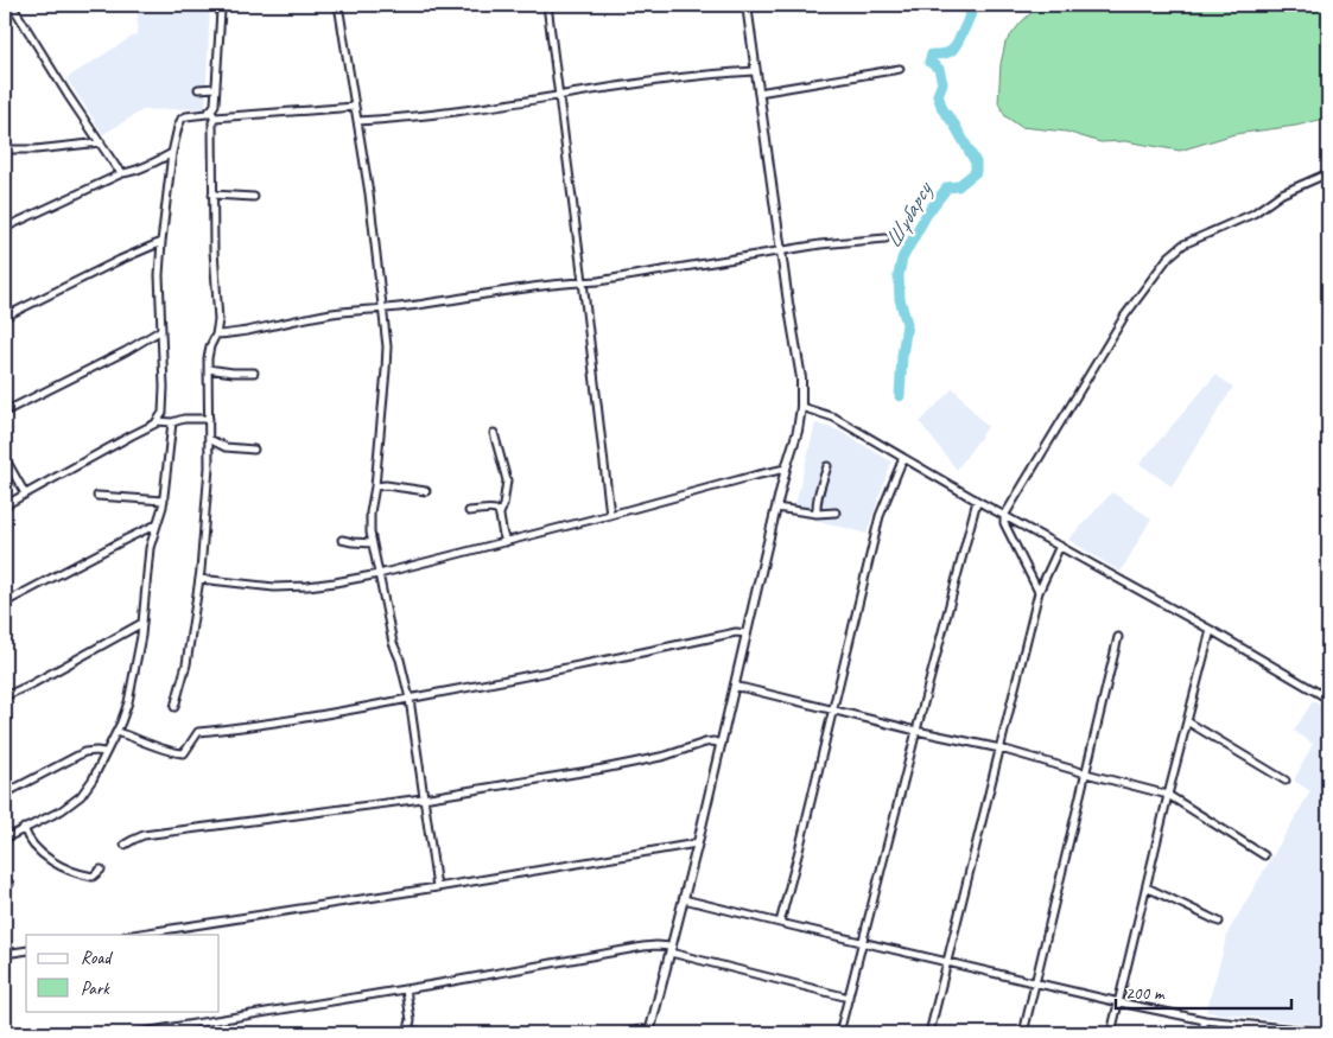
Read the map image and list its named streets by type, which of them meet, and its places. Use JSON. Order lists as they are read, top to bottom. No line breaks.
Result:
{"water":["Шұбарсу"],"legend":["Road","Park"],"scale_bar":"200 m"}
